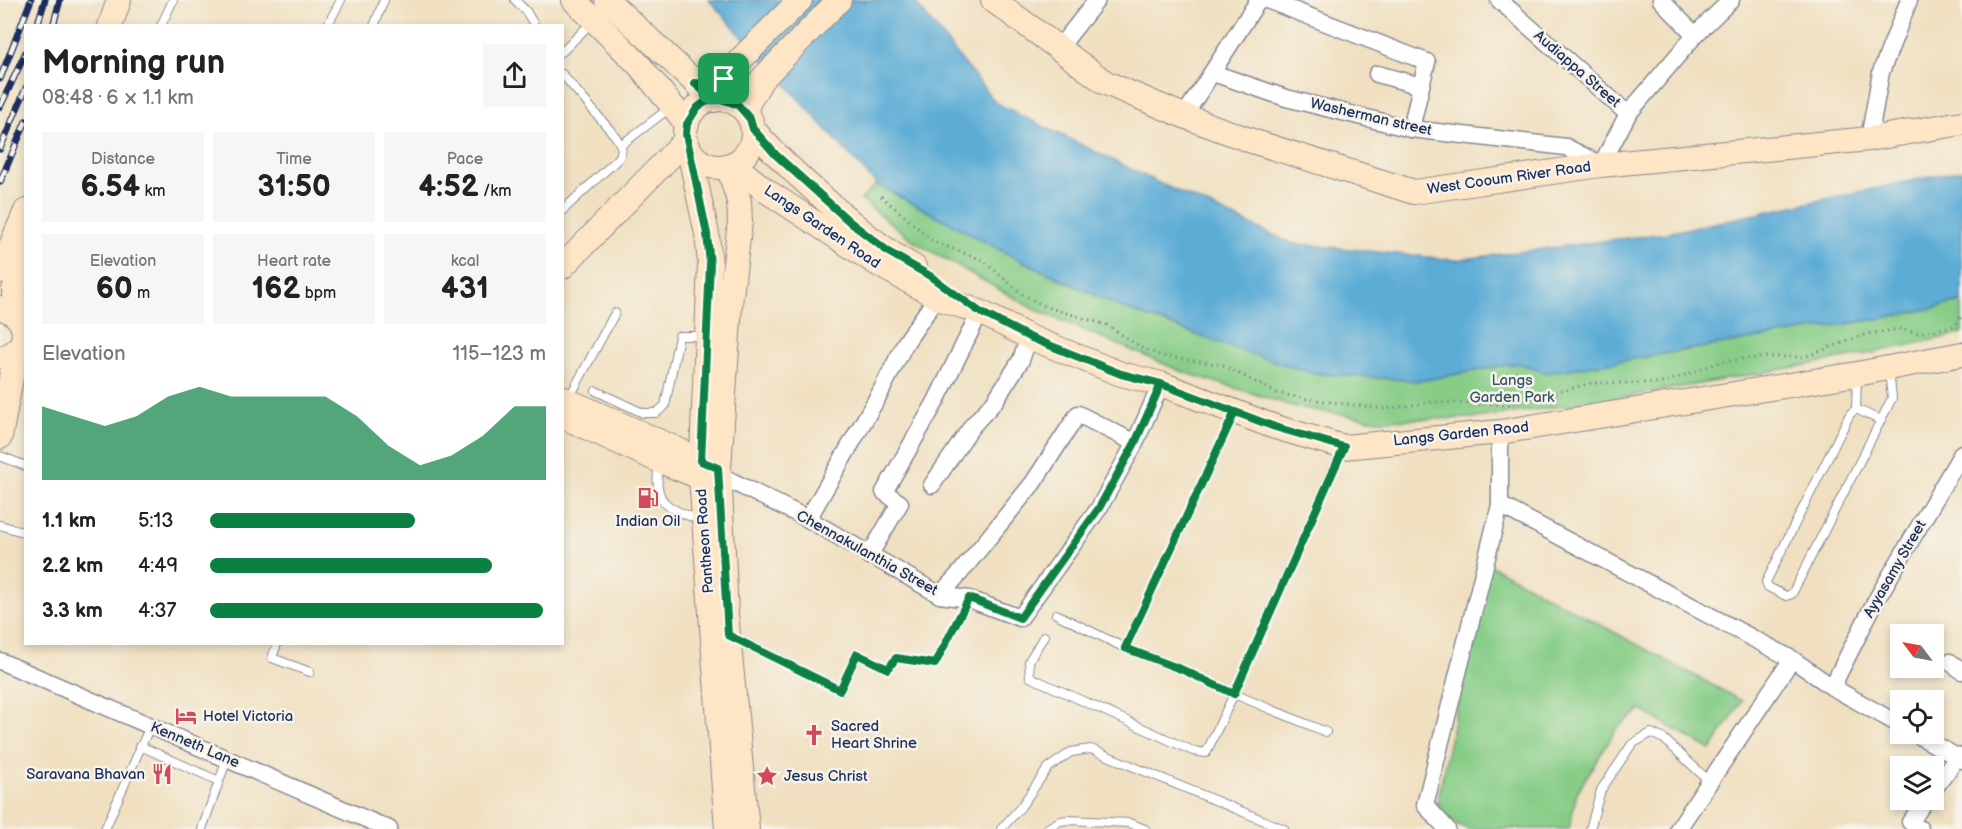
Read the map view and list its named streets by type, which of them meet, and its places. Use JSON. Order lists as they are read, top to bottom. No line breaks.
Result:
{"streets":{"main road":["West Cooum River Road","Langs Garden Road","Pantheon Road"],"street":["Audiappa Street","Washerman street","Chennakulanthia Street","Ayyasamy Street","Kenneth Lane"]},"crossings":[["Washerman street","West Cooum River Road"],["Langs Garden Road","Pantheon Road"],["Pantheon Road","Chennakulanthia Street"]],"parks":["Langs Garden Park"],"places":{"fuel station":["Indian Oil"],"hotel":["Hotel Victoria"],"church":["Sacred Heart Shrine"],"restaurant":["Saravana Bhavan"],"place":["Jesus Christ"]},"north":"top left","page":{"heading":["Morning run","08:48 · 6 × 1.1 km"],"stats":[["Distance","6.54 km"],["Time","31:50"],["Pace","4:52 /km"],["Elevation","60 m"],["Heart rate","162 bpm"],["kcal","431"]],"chart":["Elevation","115–123 m"],"list":[{"name":"1.1 km","note":"5:13"},{"name":"2.2 km","note":"4:49"},{"name":"3.3 km","note":"4:37"}]}}
